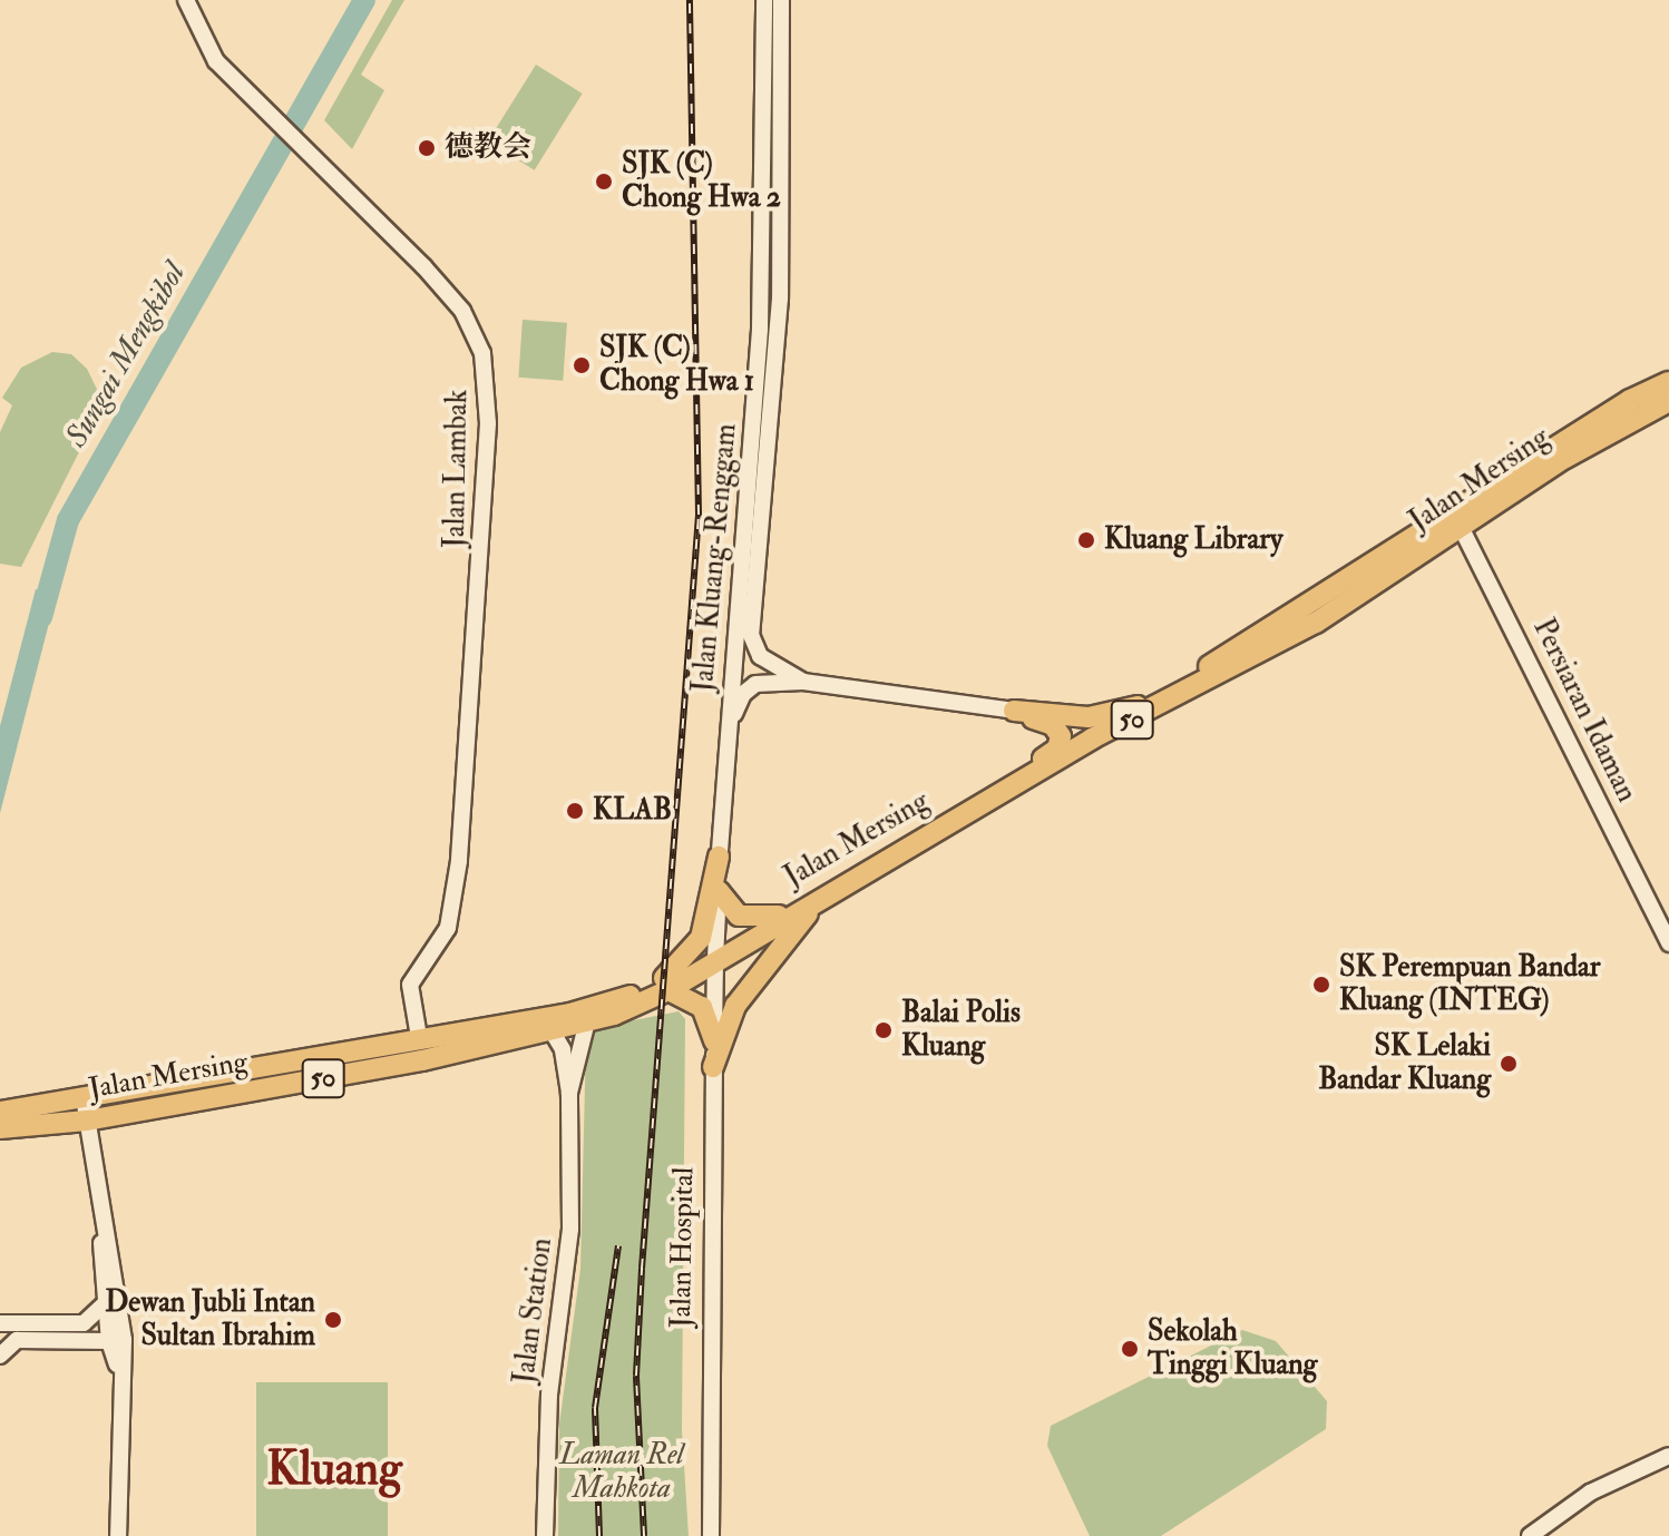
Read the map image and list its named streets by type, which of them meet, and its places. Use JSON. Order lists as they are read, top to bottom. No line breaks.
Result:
{"streets":{"highway":["Jalan Mersing","50"],"street":["Jalan Lambak","Jalan Kluang-Renggam","Persiaran Idaman","Jalan Hospital","Jalan Station"]},"crossings":[["Jalan Lambak","Jalan Mersing"],["Jalan Mersing","Jalan Kluang-Renggam"],["Jalan Mersing","Persiaran Idaman"],["Jalan Mersing","Jalan Hospital"],["Jalan Mersing","Jalan Station"],["Jalan Kluang-Renggam","Jalan Hospital"]],"districts":["Kluang"],"water":["Sungai Mengkibol"],"parks":["Laman Rel Mahkota"],"places":["德教会","SJK (C) Chong Hwa 2","SJK (C) Chong Hwa 1","Kluang Library","KLAB","SK Perempuan Bandar Kluang (INTEG)","Balai Polis Kluang","SK Lelaki Bandar Kluang","Dewan Jubli Intan Sultan Ibrahim","Sekolah Tinggi Kluang"]}
